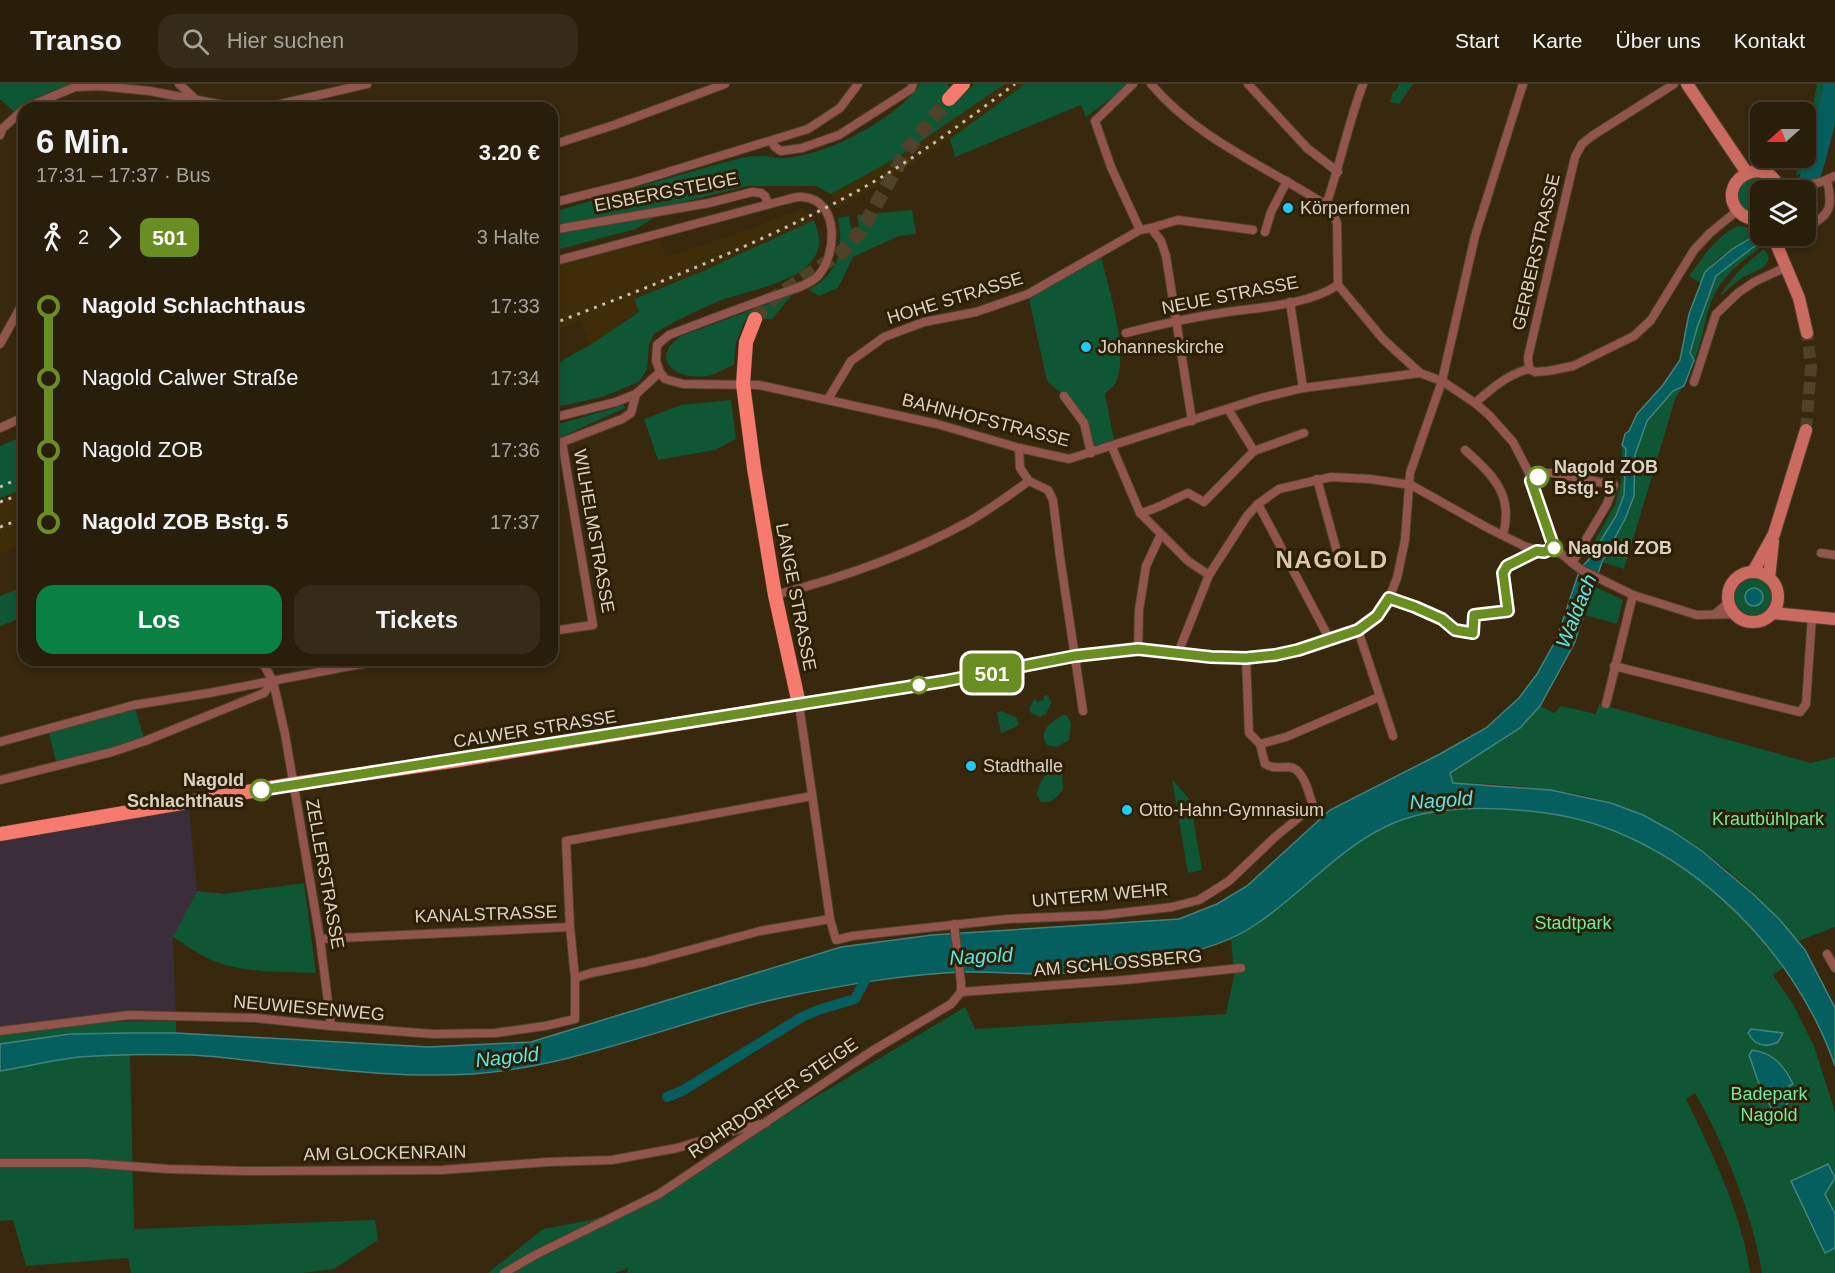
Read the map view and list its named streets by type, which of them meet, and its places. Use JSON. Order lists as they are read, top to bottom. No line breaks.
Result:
{"streets":{"main road":["LANGE STRASSE","CALWER STRASSE"],"street":["EISBERGSTEIGE","GERBERSTRASSE","NEUE STRASSE","HOHE STRASSE","BAHNHOFSTRASSE","WILHELMSTRASSE","ZELLERSTRASSE","UNTERM WEHR","KANALSTRASSE","AM SCHLOSSBERG","NEUWIESENWEG","ROHRDORFER STEIGE","AM GLOCKENRAIN"]},"crossings":[["HOHE STRASSE","BAHNHOFSTRASSE"],["BAHNHOFSTRASSE","LANGE STRASSE"],["LANGE STRASSE","CALWER STRASSE"],["LANGE STRASSE","UNTERM WEHR"],["LANGE STRASSE","KANALSTRASSE"],["CALWER STRASSE","ZELLERSTRASSE"],["ZELLERSTRASSE","KANALSTRASSE"],["ZELLERSTRASSE","NEUWIESENWEG"],["KANALSTRASSE","NEUWIESENWEG"],["AM SCHLOSSBERG","ROHRDORFER STEIGE"],["ROHRDORFER STEIGE","AM GLOCKENRAIN"]],"districts":["NAGOLD"],"water":["Waldach","Nagold"],"parks":["Krautbühlpark","Stadtpark","Badepark Nagold"],"places":["Körperformen","Johanneskirche","Nagold ZOB Bstg. 5","Nagold ZOB","Stadthalle","Nagold Schlachthaus","Otto-Hahn-Gymnasium"],"lines":["bus line 501"],"north":"left","page":{"header":"Transo","search":"Hier suchen","nav":["Start","Karte","Über uns","Kontakt"],"on_map":"501","heading":["6 Min.","17:31 – 17:37 · Bus","3.20 €"],"legs":["2","501","3 Halte"],"list":[{"name":"Nagold Schlachthaus","value":"17:33"},{"name":"Nagold Calwer Straße","value":"17:34"},{"name":"Nagold ZOB","value":"17:36"},{"name":"Nagold ZOB Bstg. 5","value":"17:37"}],"buttons":["Los","Tickets"]}}
